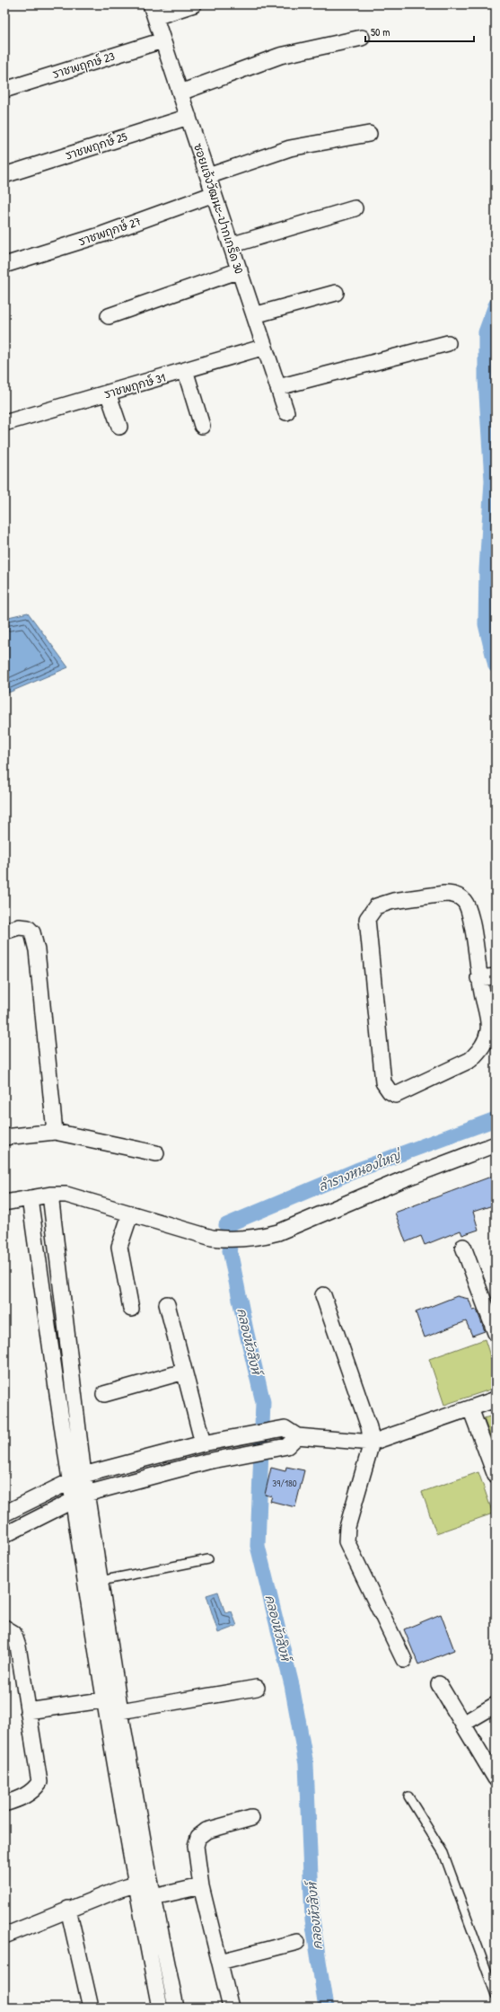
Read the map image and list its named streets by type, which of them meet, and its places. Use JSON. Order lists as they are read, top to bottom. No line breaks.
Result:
{"streets":{"street":["ราชพฤกษ์ 23","ราชพฤกษ์ 25","ซอยแจ้งวัฒนะ-ปากเกร็ด 30","ราชพฤกษ์ 27","ราชพฤกษ์ 31"]},"crossings":[["ราชพฤกษ์ 23","ซอยแจ้งวัฒนะ-ปากเกร็ด 30"],["ราชพฤกษ์ 25","ซอยแจ้งวัฒนะ-ปากเกร็ด 30"],["ซอยแจ้งวัฒนะ-ปากเกร็ด 30","ราชพฤกษ์ 27"],["ซอยแจ้งวัฒนะ-ปากเกร็ด 30","ราชพฤกษ์ 31"]],"water":["ลำรางหนองใหญ่","คลองหัวสิงห์"],"house_numbers":["39/180"],"scale_bar":"50 m"}
